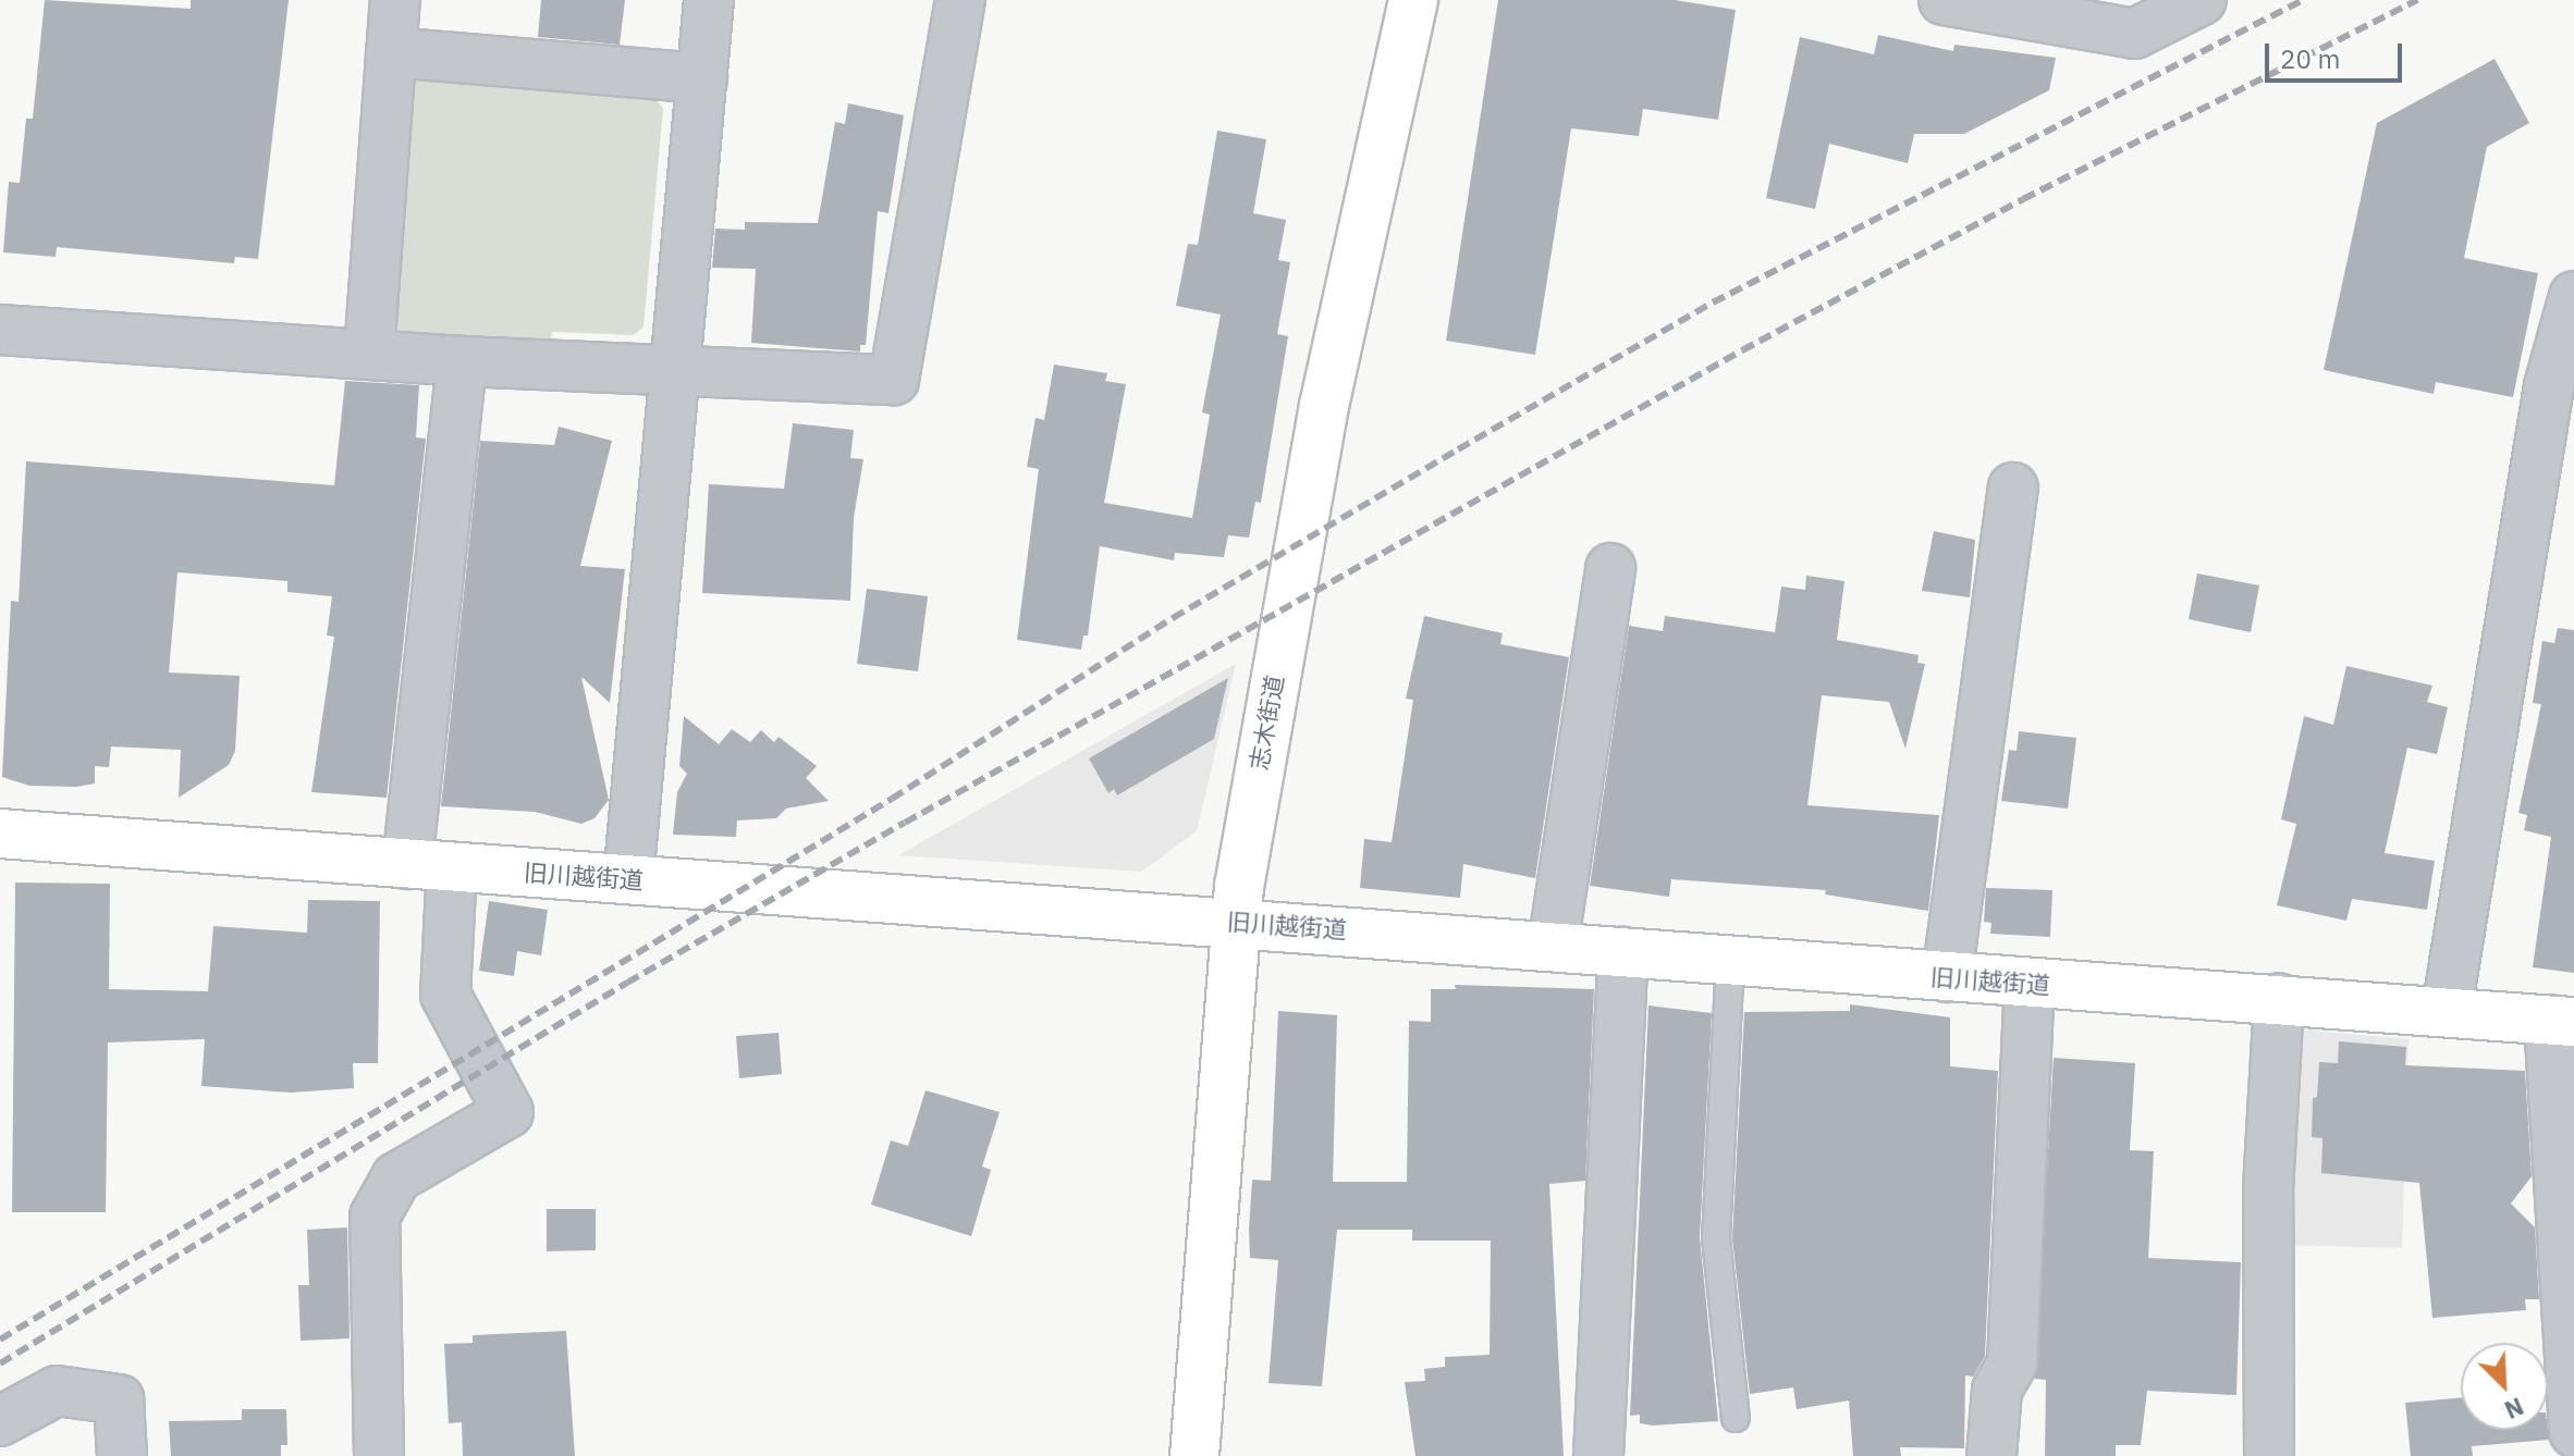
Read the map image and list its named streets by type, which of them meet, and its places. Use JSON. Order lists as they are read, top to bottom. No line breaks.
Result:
{"streets":{"main road":["志木街道","旧川越街道"]},"crossings":[["志木街道","旧川越街道"]],"scale_bar":"20 m","north":"bottom right"}
